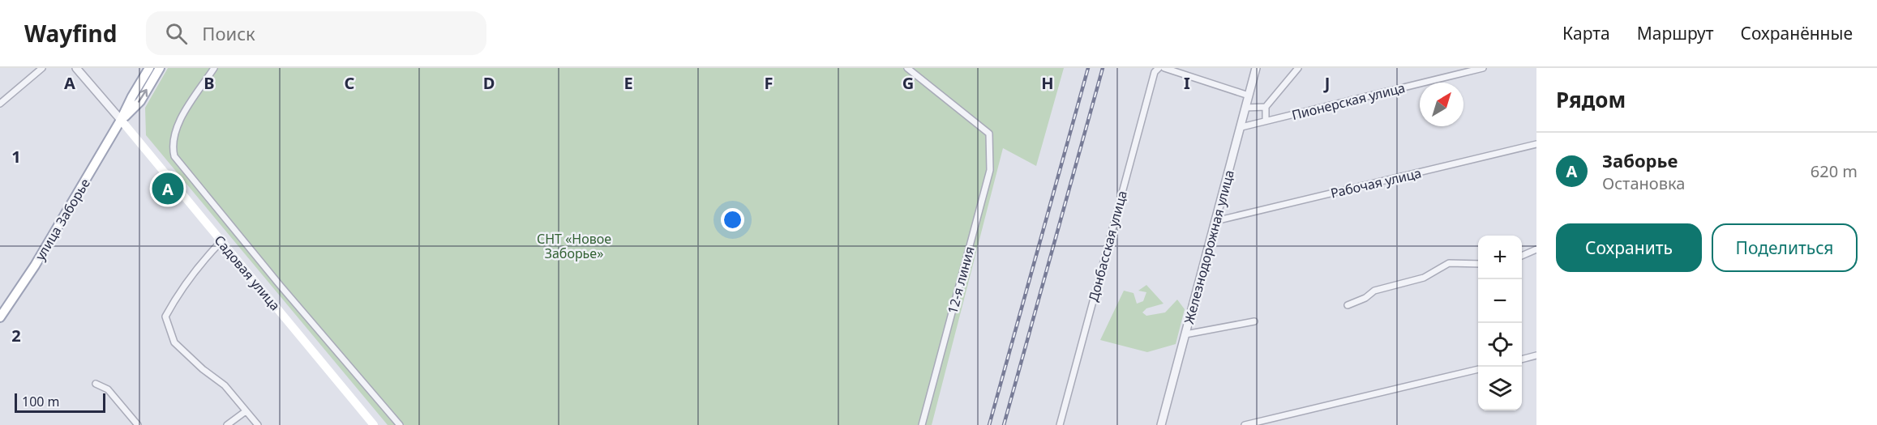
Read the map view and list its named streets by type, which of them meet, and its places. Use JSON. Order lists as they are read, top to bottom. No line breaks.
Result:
{"streets":{"main road":["улица Заборье","Садовая улица"],"street":["Пионерская улица","Рабочая улица","Донбасская улица","Железнодорожная улица","12-я линия"]},"crossings":[["Пионерская улица","Железнодорожная улица"],["Рабочая улица","Железнодорожная улица"],["улица Заборье","Садовая улица"]],"parks":["СНТ «Новое Заборье»"],"scale_bar":"100 m","north":"top right","page":{"header":"Wayfind","search":"Поиск","nav":["Карта","Маршрут","Сохранённые"],"heading":"Рядом","list":[{"mark":"A","name":"Заборье","note":"Остановка","value":"620 m"}],"pins":"A","buttons":["Сохранить","Поделиться"],"map_buttons":["+","−"],"scale":"100 m"},"grid":{"columns":["A","B","C","D","E","F","G","H","I","J"],"rows":["1","2"]}}
